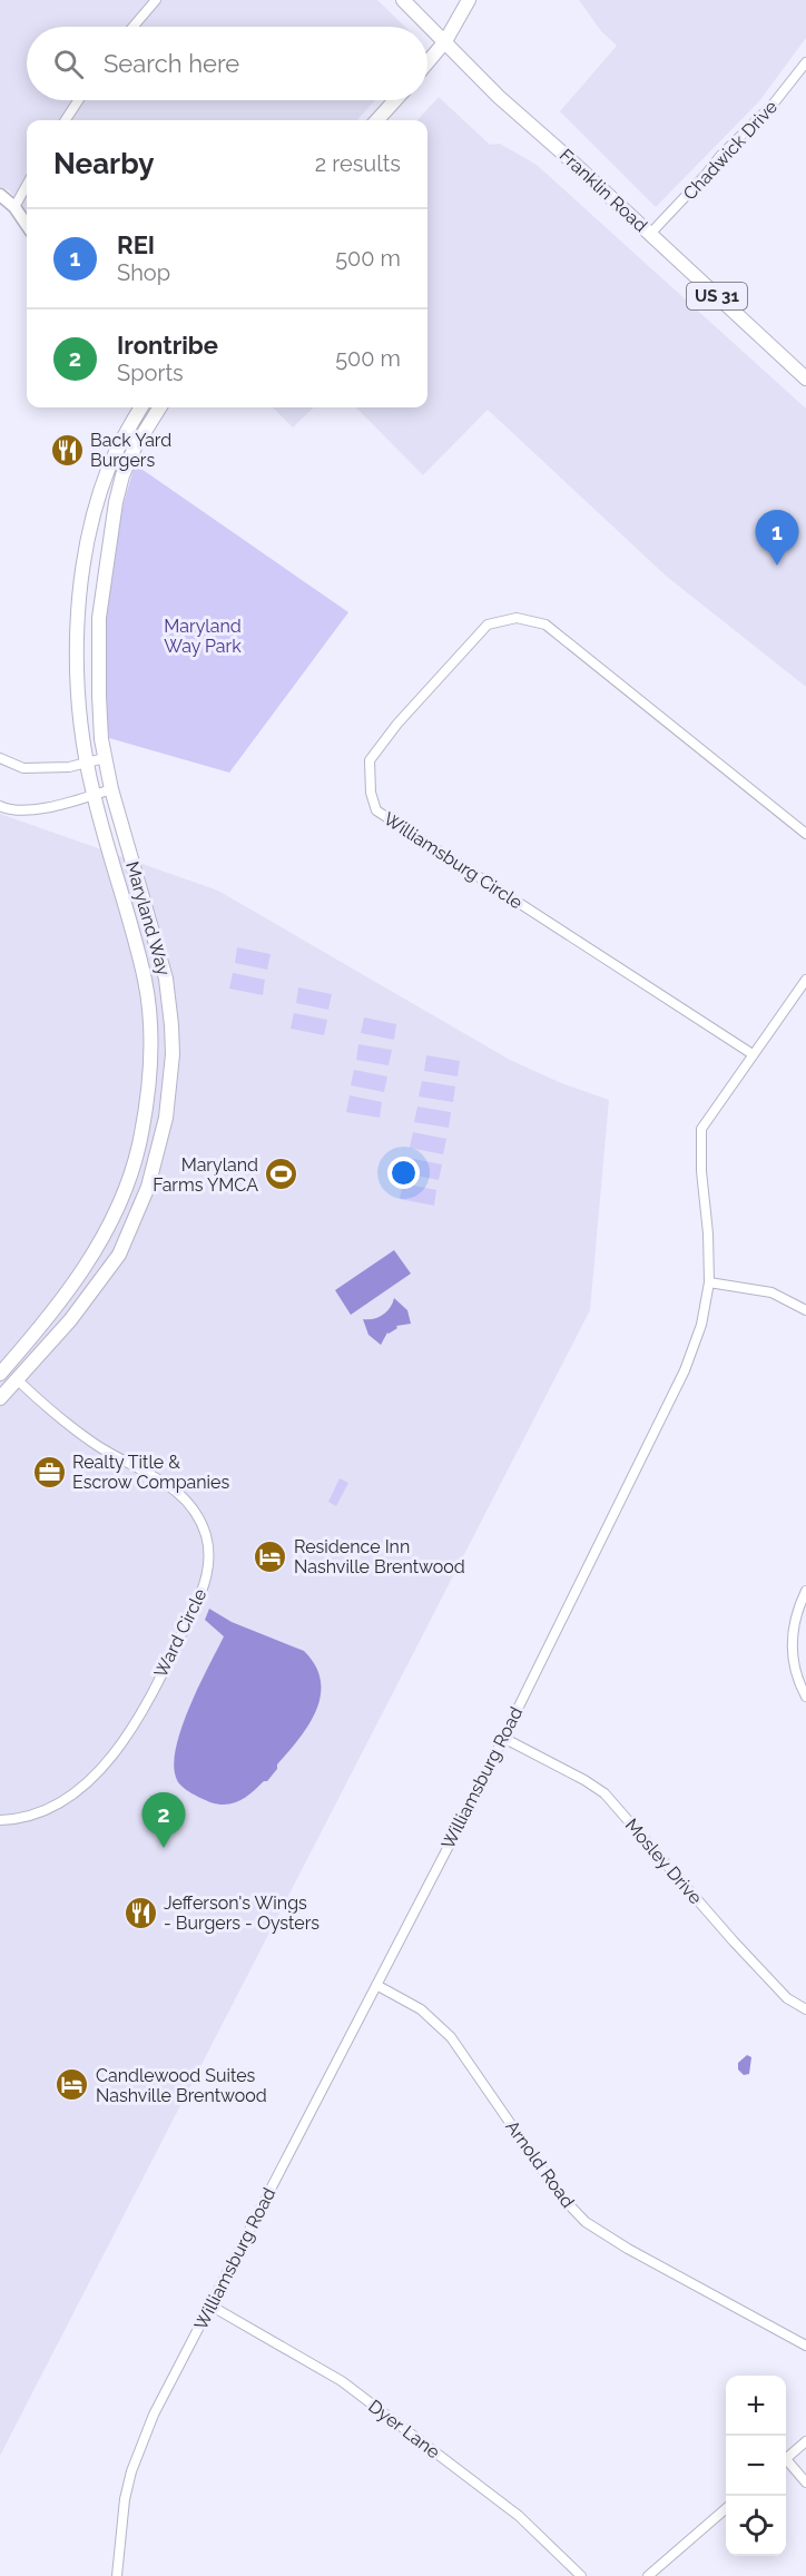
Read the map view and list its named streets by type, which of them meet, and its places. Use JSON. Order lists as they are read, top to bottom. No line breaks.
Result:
{"streets":{"main road":["Franklin Road","US 31","Maryland Way"],"street":["Chadwick Drive","Williamsburg Circle","Ward Circle","Williamsburg Road","Mosley Drive","Arnold Road","Dyer Lane"]},"crossings":[["Chadwick Drive","Franklin Road"],["Williamsburg Circle","Williamsburg Road"],["Maryland Way","Ward Circle"],["Williamsburg Road","Mosley Drive"],["Williamsburg Road","Arnold Road"],["Williamsburg Road","Dyer Lane"]],"parks":["Maryland Way Park"],"places":{"restaurant":["Back Yard Burgers","Jefferson's Wings - Burgers - Oysters"],"sports":["Maryland Farms YMCA"],"office":["Realty Title & Escrow Companies"],"hotel":["Residence Inn Nashville Brentwood","Candlewood Suites Nashville Brentwood"]},"page":{"search":"Search here","heading":["Nearby","2 results"],"list":[{"mark":"1","name":"REI","note":"Shop","value":"500 m"},{"mark":"2","name":"Irontribe","note":"Sports","value":"500 m"}],"pins":["1","2"],"map_buttons":["+","−"]}}
